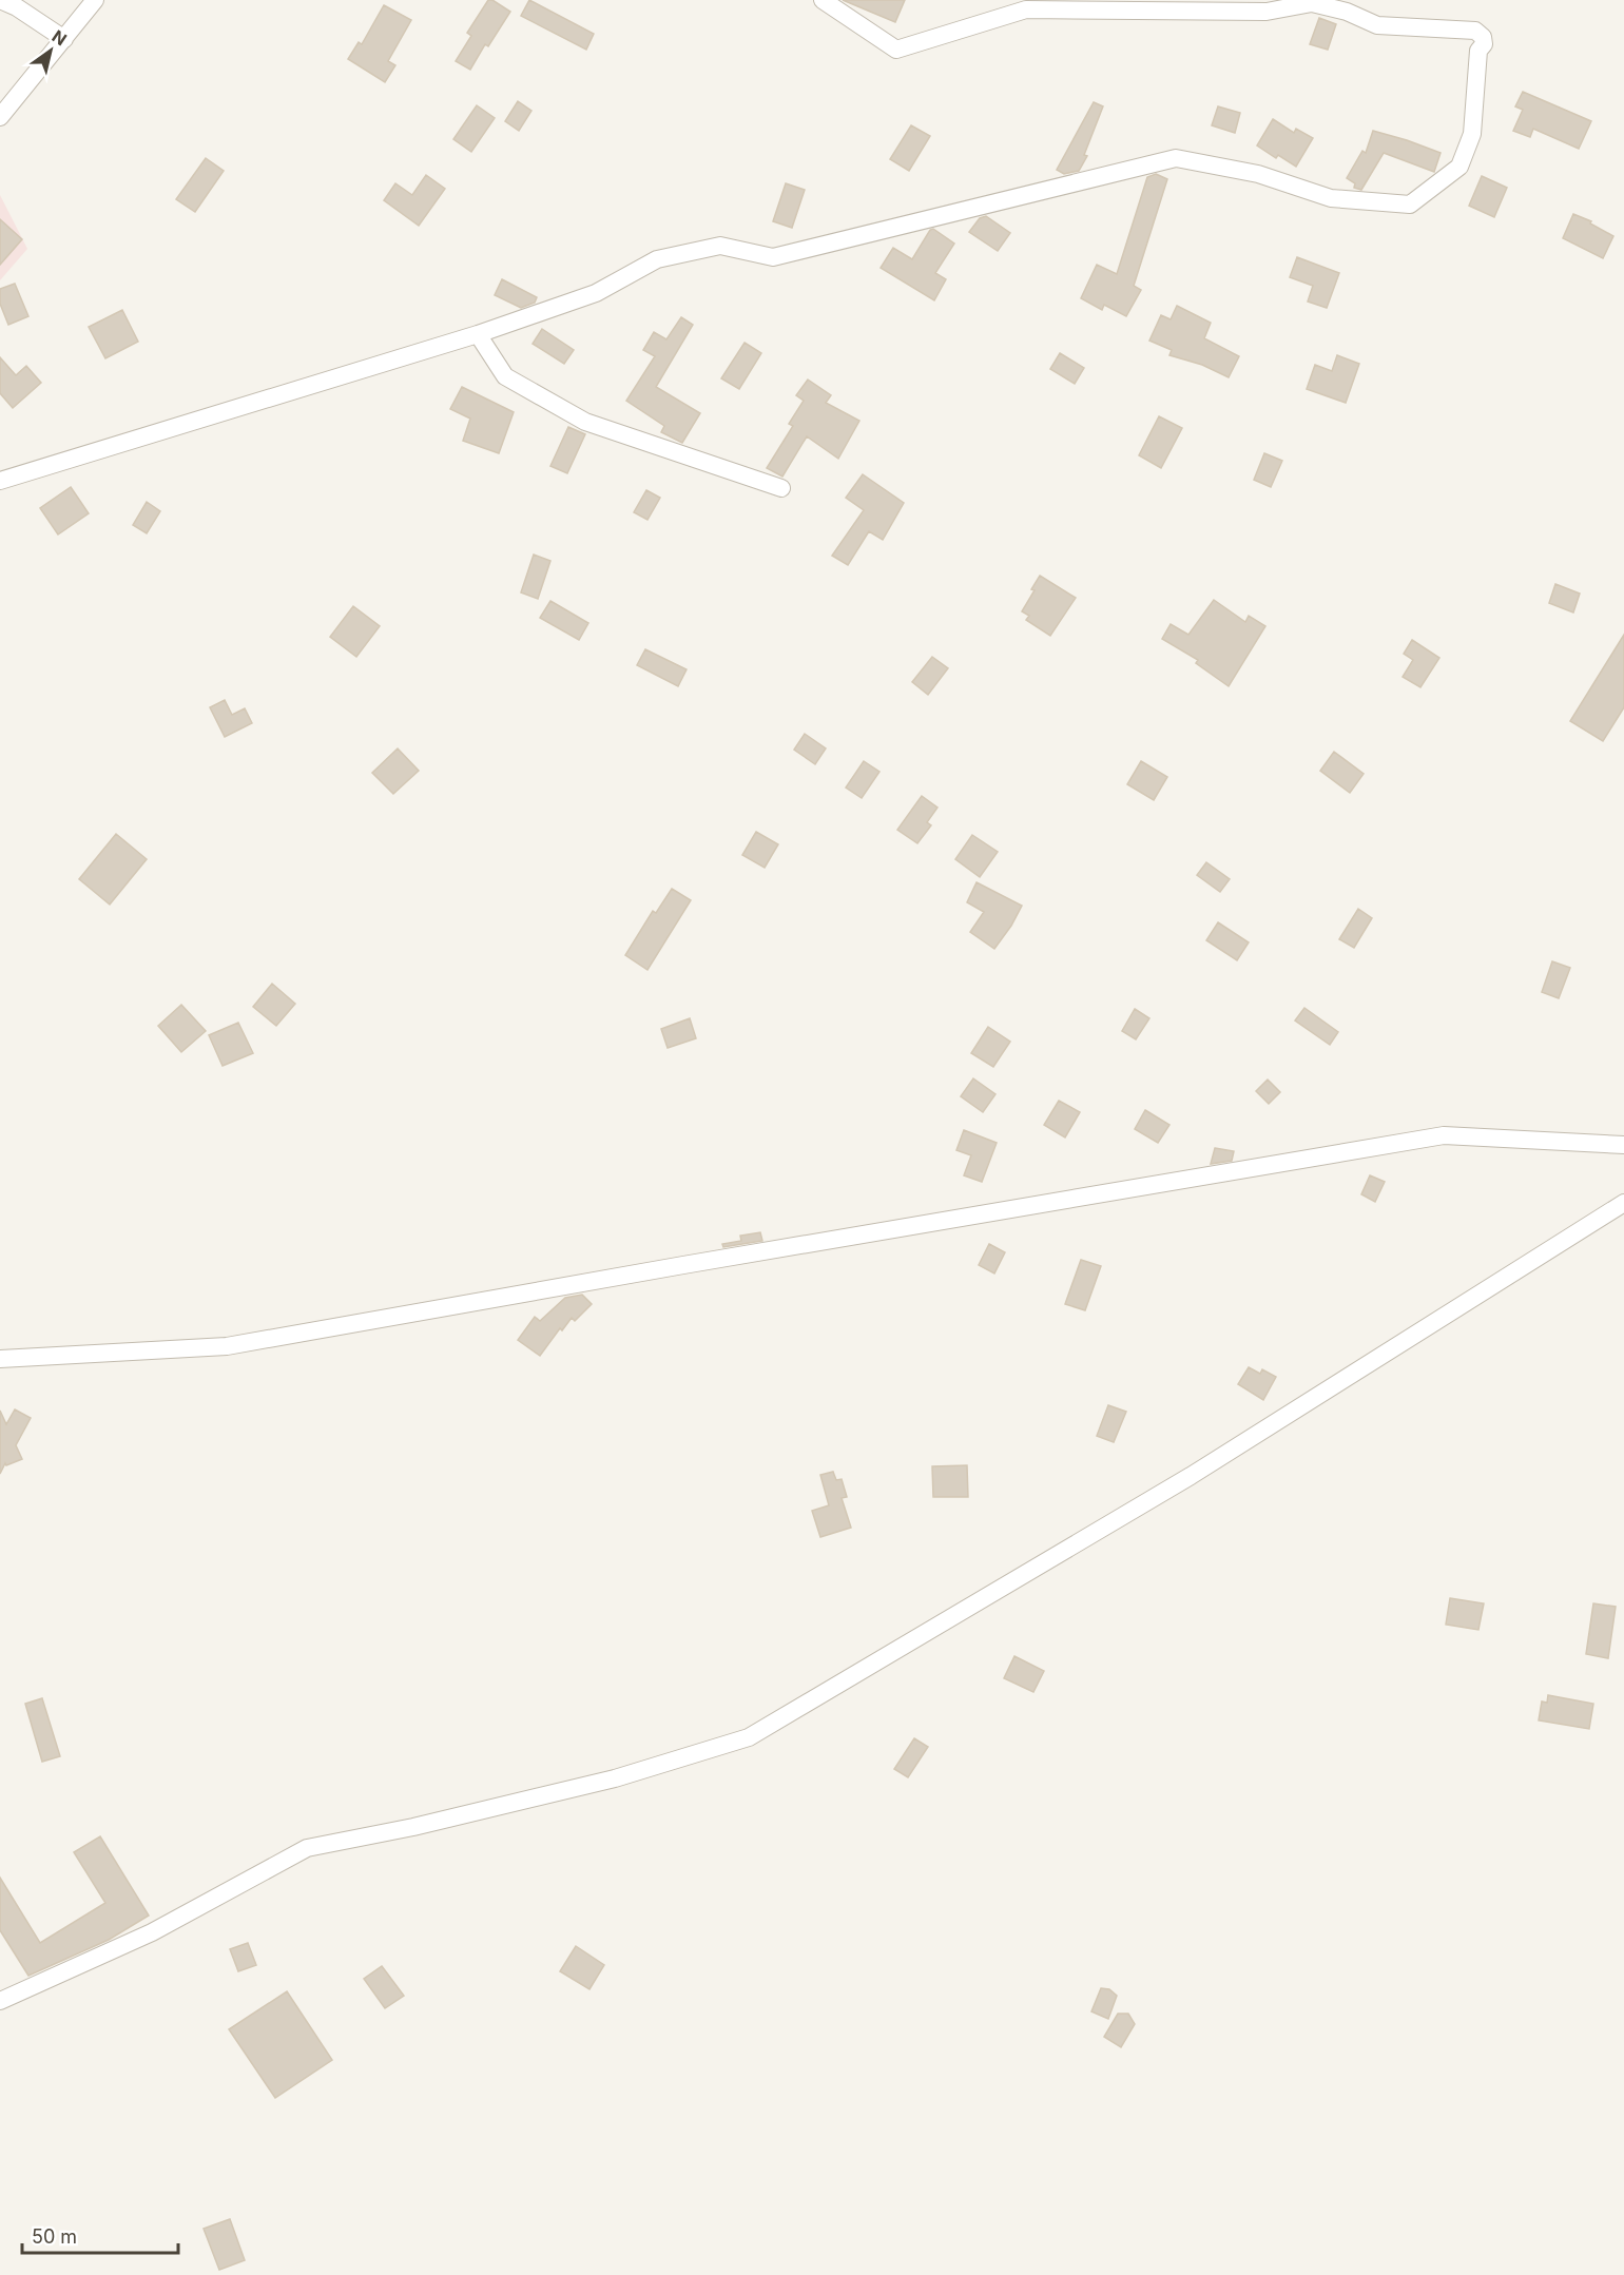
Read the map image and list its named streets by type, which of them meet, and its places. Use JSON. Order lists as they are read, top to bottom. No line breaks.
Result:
{"scale_bar":"50 m","north":"top right"}
